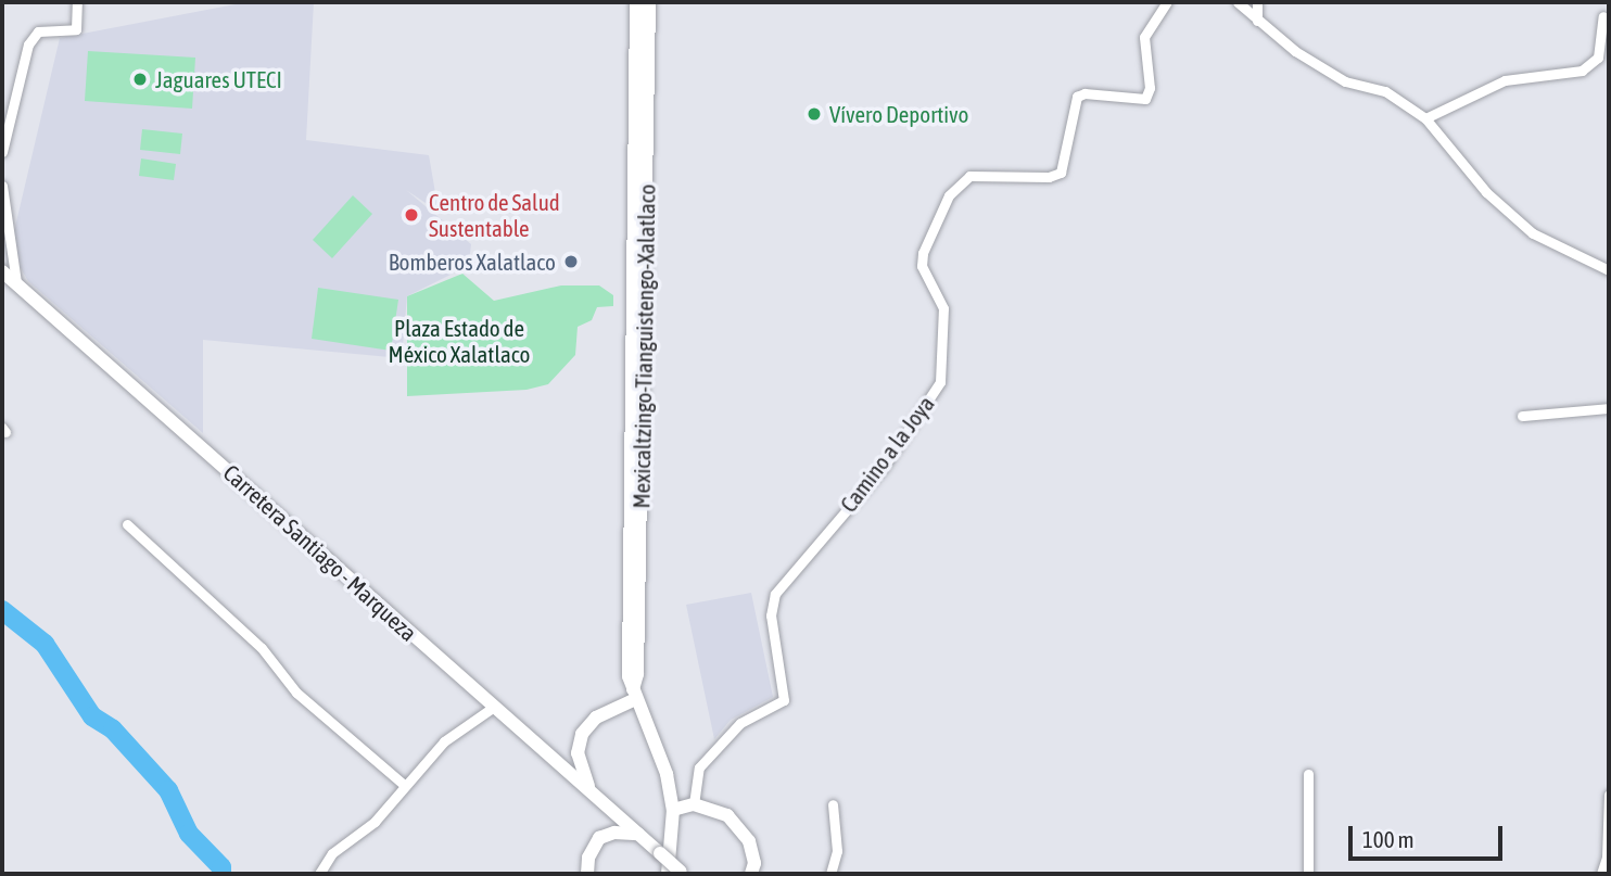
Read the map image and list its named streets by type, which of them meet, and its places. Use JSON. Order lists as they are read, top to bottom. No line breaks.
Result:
{"streets":{"main road":["Mexicaltzingo-Tianguistengo-Xalatlaco","Carretera Santiago - Marqueza"],"street":["Camino a la Joya"]},"crossings":[["Mexicaltzingo-Tianguistengo-Xalatlaco","Carretera Santiago - Marqueza"]],"parks":["Plaza Estado de México Xalatlaco"],"places":["Jaguares UTECI","Vívero Deportivo","Centro de Salud Sustentable","Bomberos Xalatlaco"],"scale_bar":"100 m"}
